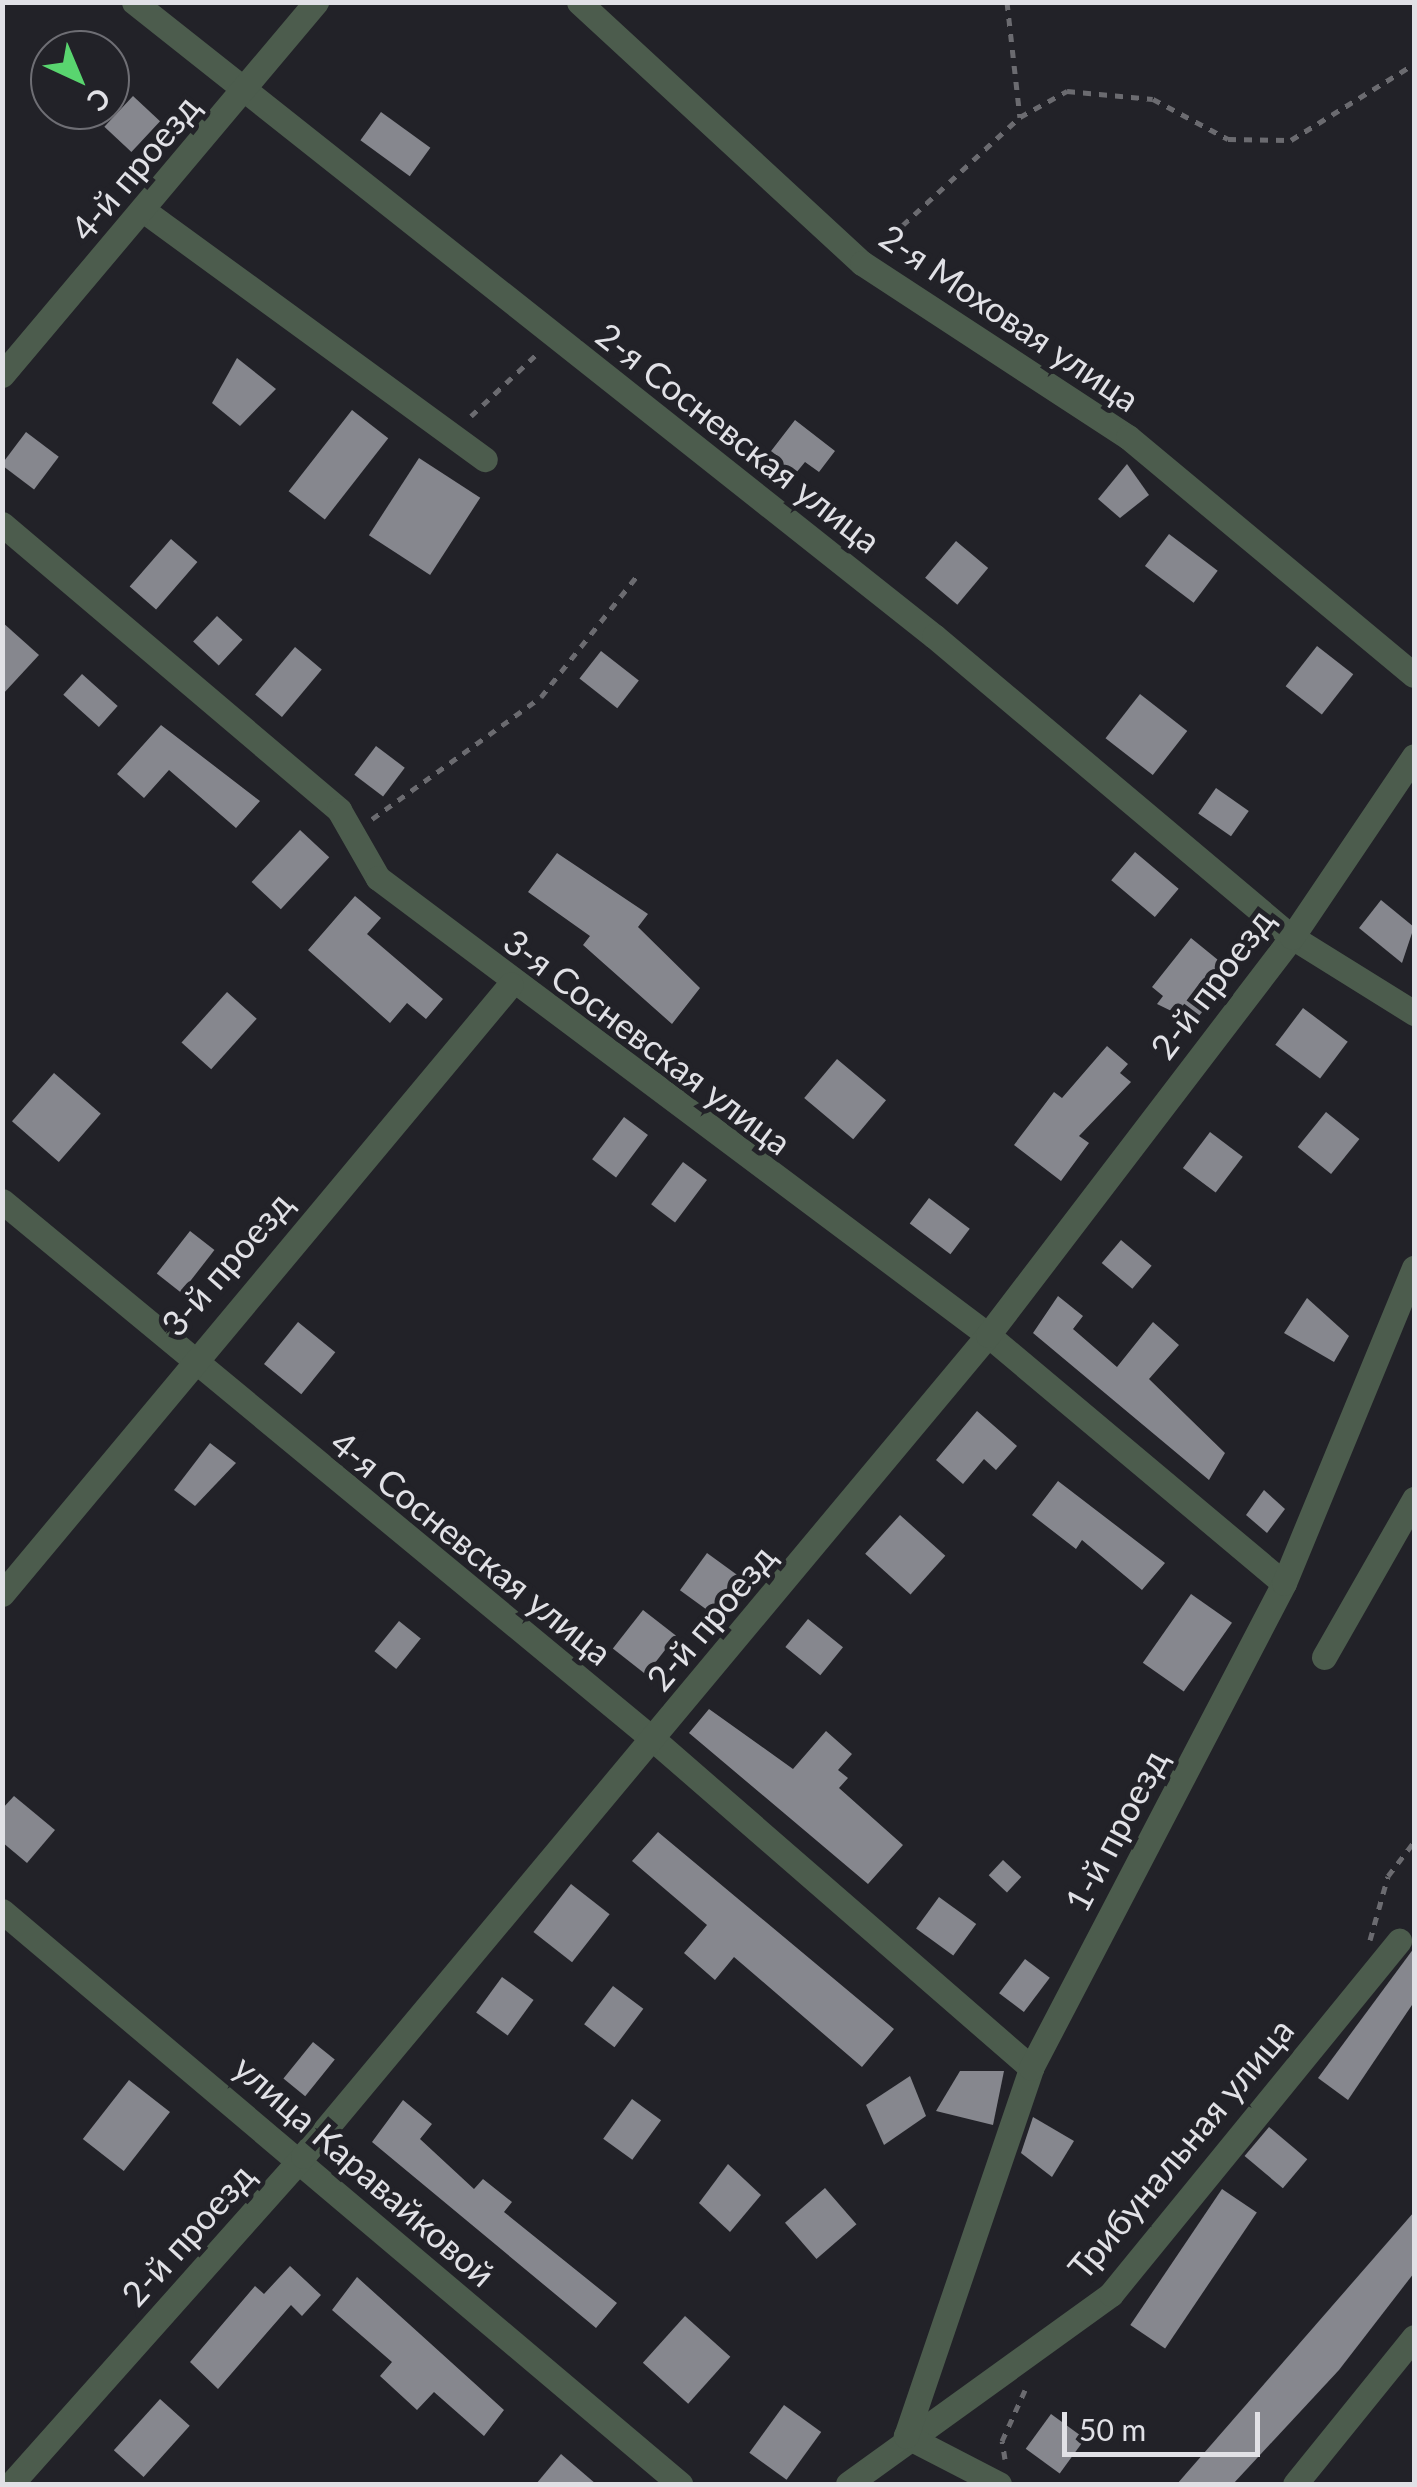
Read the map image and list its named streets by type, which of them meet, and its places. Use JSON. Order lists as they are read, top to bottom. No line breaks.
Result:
{"streets":{"street":["4-й проезд","2-я Моховая улица","2-я Сосневская улица","2-й проезд","3-я Сосневская улица","3-й проезд","4-я Сосневская улица","1-й проезд","Трибунальная улица","улица Каравайковой"]},"crossings":[["4-й проезд","2-я Сосневская улица"],["2-я Сосневская улица","2-й проезд"],["2-й проезд","3-я Сосневская улица"],["2-й проезд","4-я Сосневская улица"],["2-й проезд","улица Каравайковой"],["3-я Сосневская улица","3-й проезд"],["3-я Сосневская улица","1-й проезд"],["3-й проезд","4-я Сосневская улица"],["4-я Сосневская улица","1-й проезд"],["1-й проезд","Трибунальная улица"]],"scale_bar":"50 m","north":"bottom right"}
